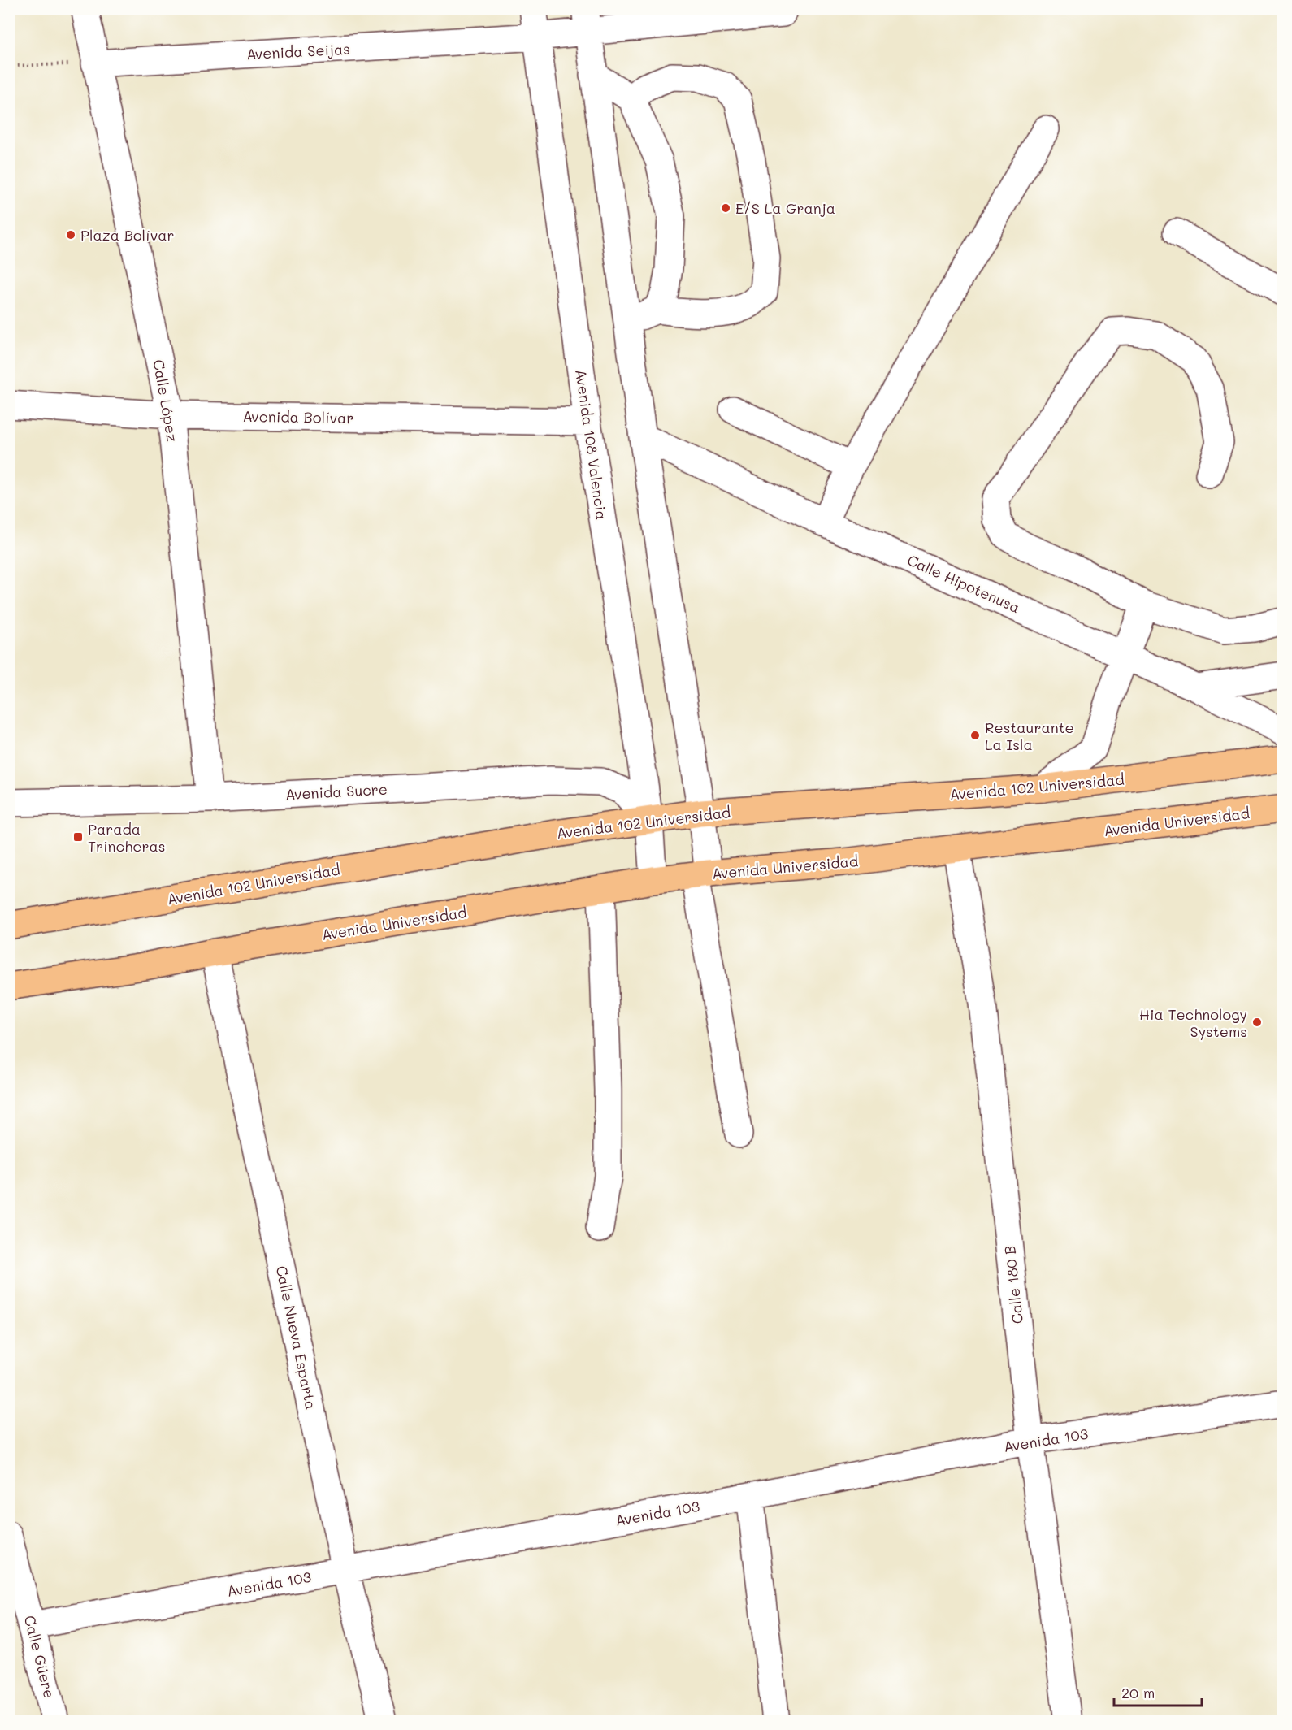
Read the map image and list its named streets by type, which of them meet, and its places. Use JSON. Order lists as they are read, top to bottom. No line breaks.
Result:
{"streets":{"main road":["Avenida 102 Universidad","Avenida Universidad"],"street":["Avenida Seijas","Calle López","Avenida Bolívar","Avenida 108 Valencia","Calle Hipotenusa","Avenida Sucre","Calle 180 B","Calle Nueva Esparta","Avenida 103","Calle Güere"]},"crossings":[["Avenida Seijas","Calle López"],["Avenida Seijas","Avenida 108 Valencia"],["Calle López","Avenida Bolívar"],["Calle López","Avenida Sucre"],["Avenida Bolívar","Avenida 108 Valencia"],["Avenida 108 Valencia","Avenida 102 Universidad"],["Avenida 108 Valencia","Avenida Sucre"],["Avenida 108 Valencia","Avenida Universidad"],["Avenida 102 Universidad","Avenida Sucre"],["Avenida Universidad","Calle 180 B"],["Avenida Universidad","Calle Nueva Esparta"],["Calle 180 B","Avenida 103"],["Calle Nueva Esparta","Avenida 103"],["Avenida 103","Calle Güere"]],"places":{"other":["E/S La Granja","Plaza Bolívar","Restaurante La Isla","Hia Technology Systems"],"transit":["Parada Trincheras"]},"scale_bar":"20 m"}
